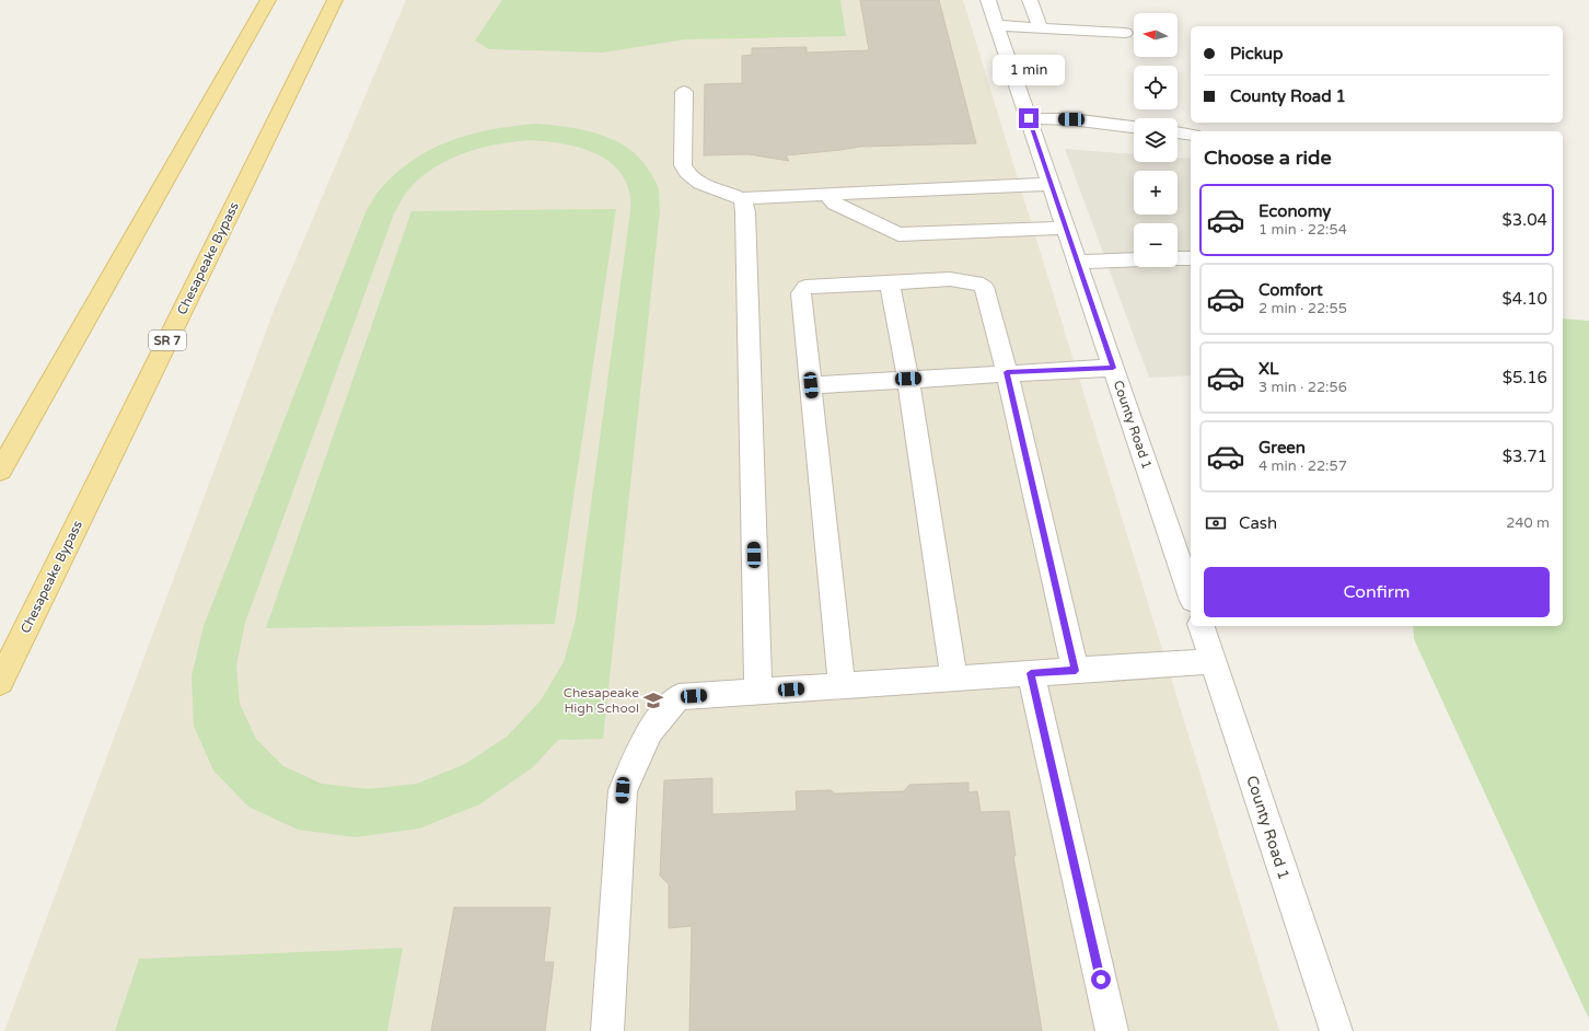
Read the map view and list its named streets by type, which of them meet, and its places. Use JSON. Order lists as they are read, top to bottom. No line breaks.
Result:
{"streets":{"main road":["Chesapeake Bypass","SR 7"],"street":["County Road 1"]},"places":{"school or university":["Chesapeake High School"]},"north":"left","page":{"map_buttons":["+","−"],"banner":["Pickup","County Road 1"],"bubble":"1 min","heading":"Choose a ride","list":[{"name":"Economy","note":"1 min · 22:54","value":"$3.04"},{"name":"Comfort","note":"2 min · 22:55","value":"$4.10"},{"name":"XL","note":"3 min · 22:56","value":"$5.16"},{"name":"Green","note":"4 min · 22:57","value":"$3.71"}],"pay":["Cash","240 m"],"buttons":"Confirm"}}
